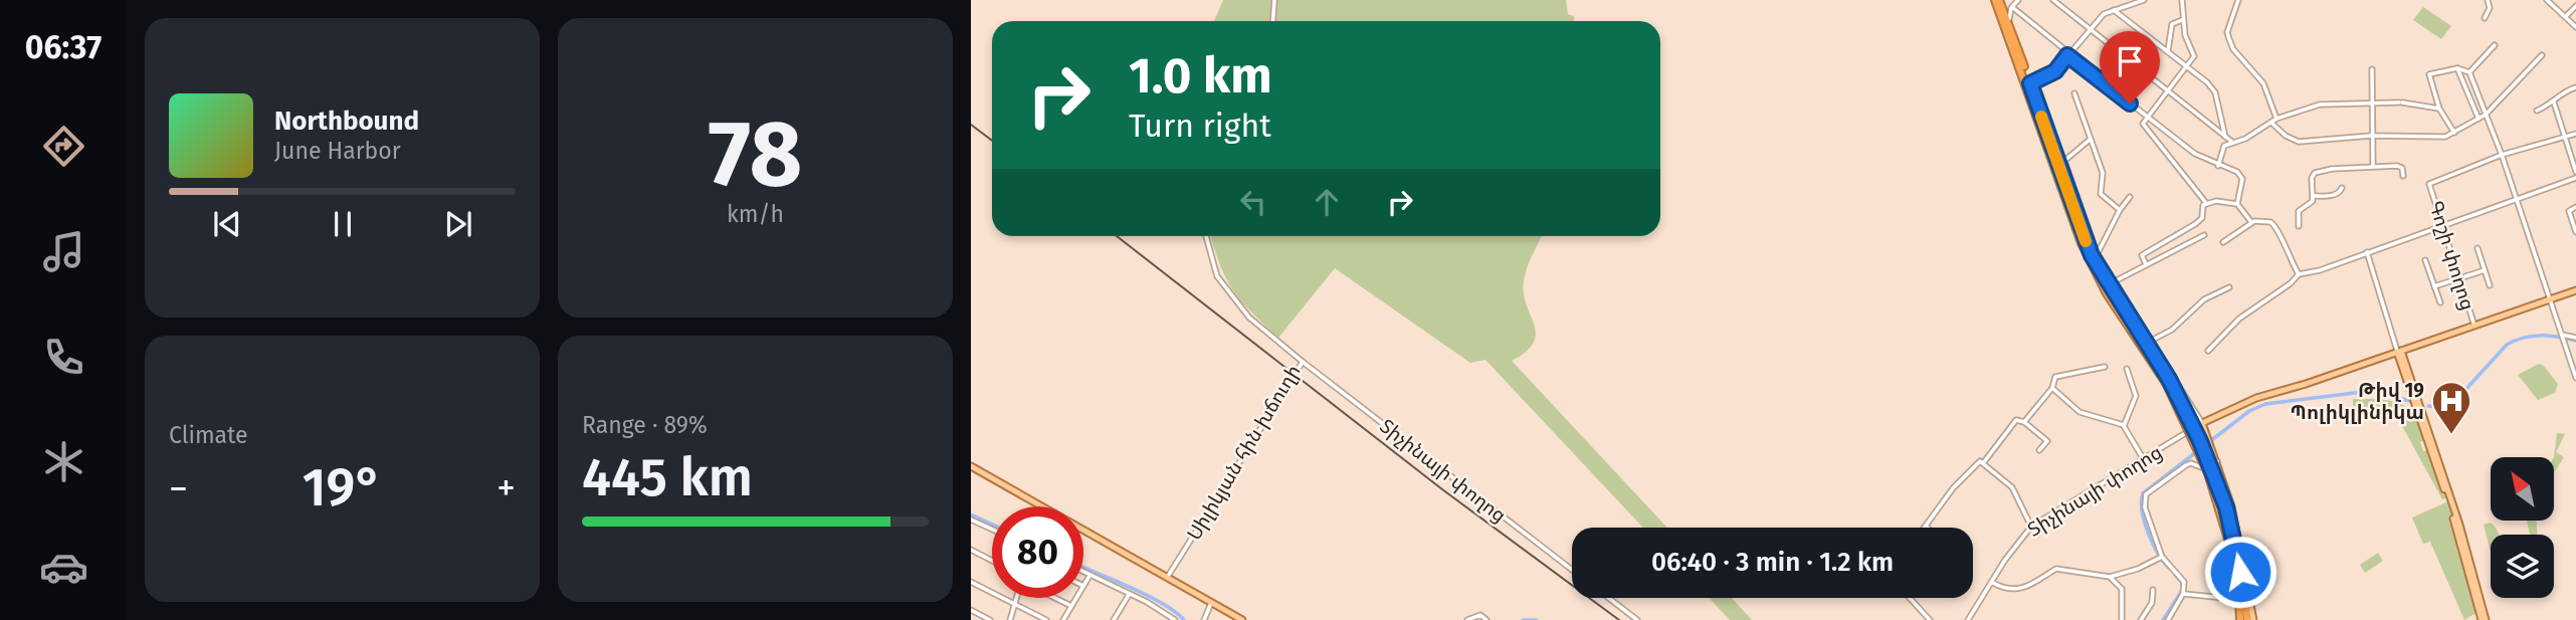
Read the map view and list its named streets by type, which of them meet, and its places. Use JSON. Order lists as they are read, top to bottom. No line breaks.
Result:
{"streets":{"main road":["Տիչինայի փողոց"],"street":["Գոշի փողոց","Սիլիկյան հին խճուղի"]},"crossings":[["Գոշի փողոց","Տիչինայի փողոց"],["Սիլիկյան հին խճուղի","Տիչինայի փողոց"]],"places":{"hospital":["Թիվ 19 Պոլիկլինիկա"]},"north":"top left","page":{"tabs":"06:37","tile":[["78","km/h"],"Climate",["Range · 89%","445 km"]],"turn":["1.0 km","Turn right"],"song":["Northbound","June Harbor"],"heat":["−","19°","+"],"limit":"80","trip":"06:40 · 3 min · 1.2 km"}}
